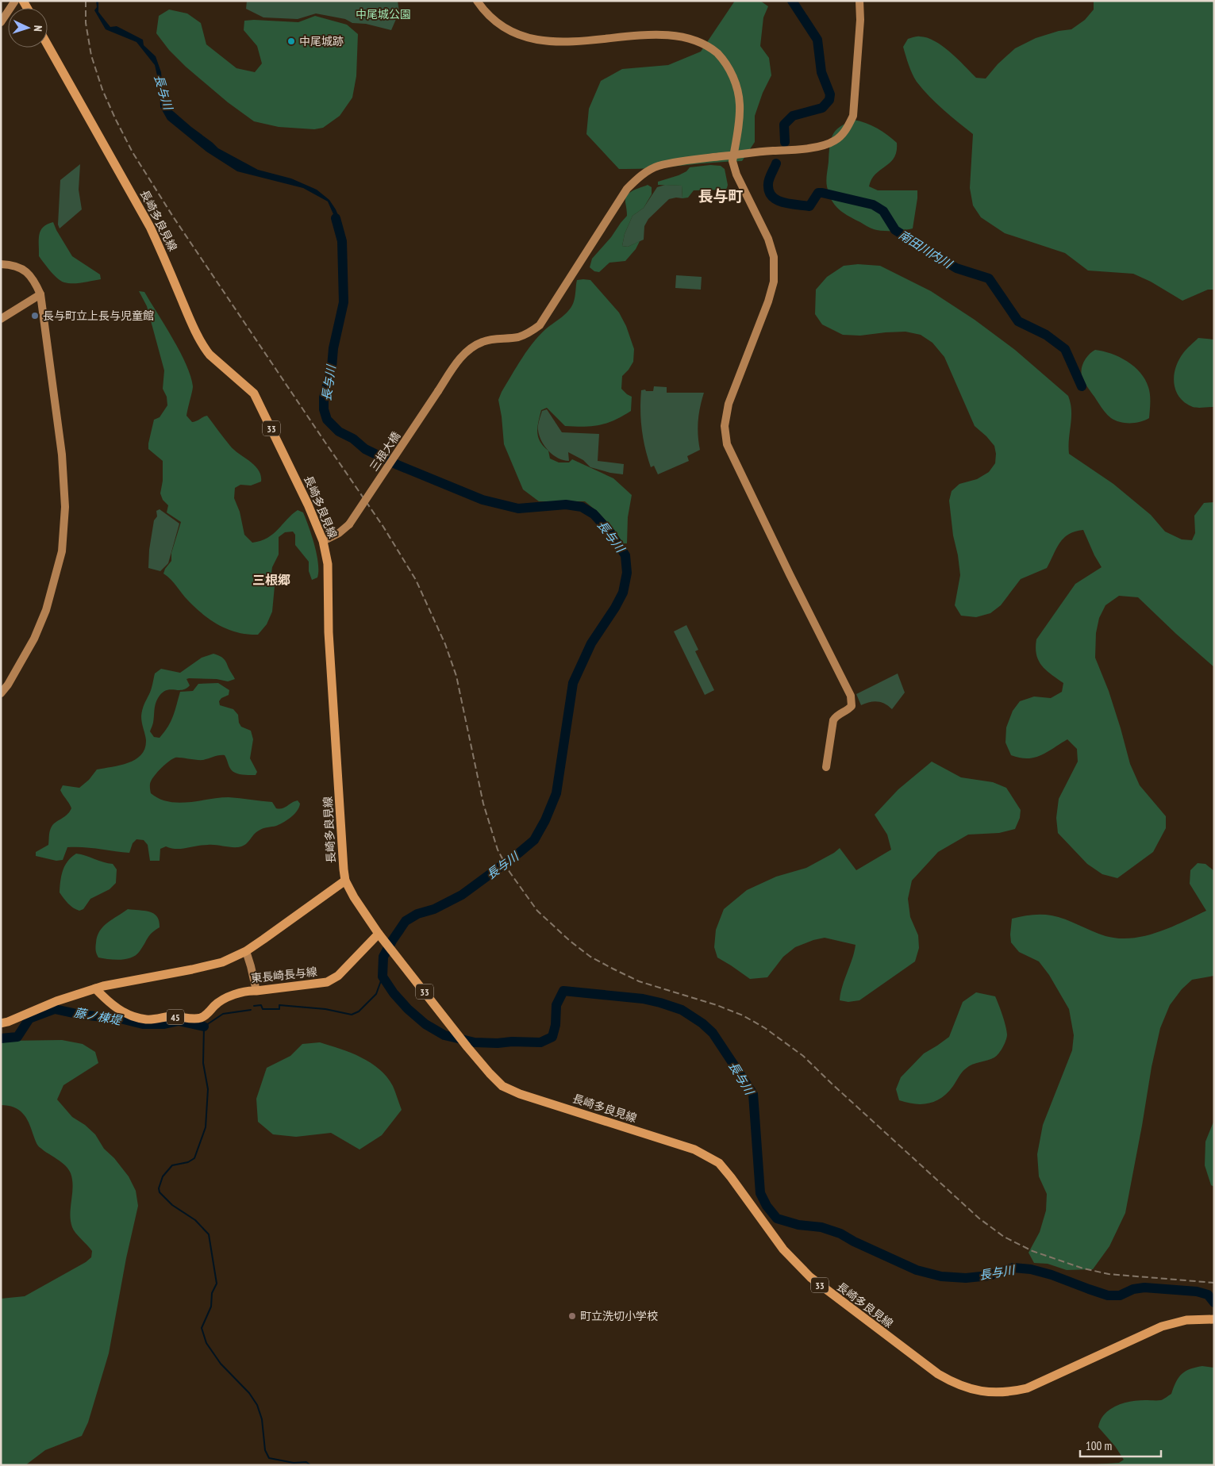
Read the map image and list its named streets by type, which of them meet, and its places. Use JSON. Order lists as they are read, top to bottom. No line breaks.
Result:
{"streets":{"main road":["長崎多良見線","33","東長崎長与線","45"],"street":["三根大橋"]},"crossings":[["長崎多良見線","三根大橋"],["長崎多良見線","東長崎長与線"]],"districts":["長与町","三根郷"],"water":["長与川","南田川内川","藤ノ棟堤"],"parks":["中尾城公園"],"places":["中尾城跡","長与町立上長与児童館","町立洗切小学校"],"scale_bar":"100 m","north":"right"}
